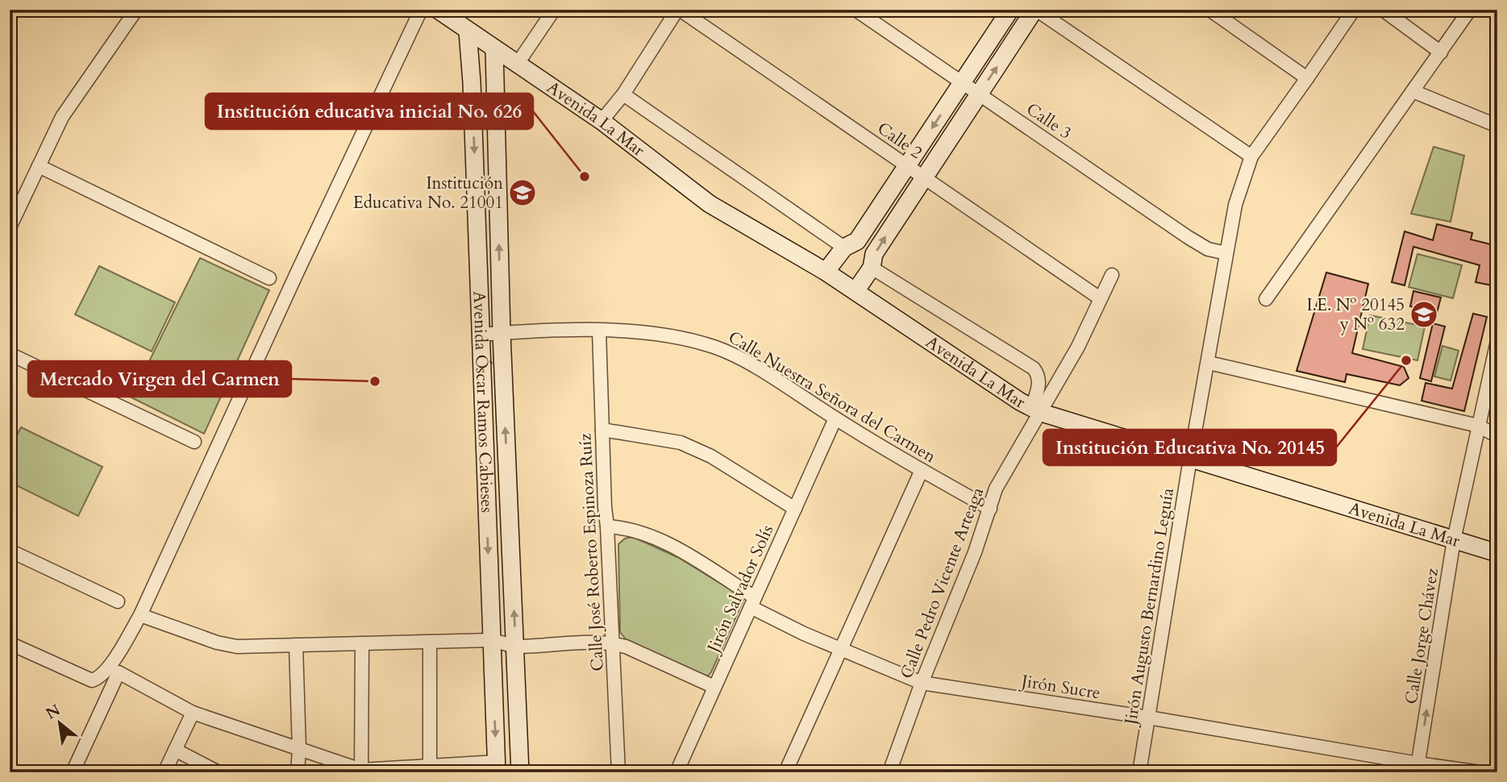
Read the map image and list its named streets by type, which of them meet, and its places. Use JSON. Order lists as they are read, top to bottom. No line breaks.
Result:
{"streets":{"street":["Avenida La Mar","Calle 3","Calle 2","Calle Nuestra Señora del Carmen","Avenida Óscar Ramos Cabieses","Calle José Roberto Espinoza Ruíz","Calle Pedro Vicente Arteaga","Jirón Salvador Solís","Jirón Augusto Bernardino Leguía","Calle Jorge Chávez","Jirón Sucre"]},"crossings":[["Avenida La Mar","Avenida Óscar Ramos Cabieses"],["Avenida La Mar","Calle Pedro Vicente Arteaga"],["Avenida La Mar","Jirón Augusto Bernardino Leguía"],["Avenida La Mar","Calle Jorge Chávez"],["Calle 3","Jirón Augusto Bernardino Leguía"],["Calle Nuestra Señora del Carmen","Avenida Óscar Ramos Cabieses"],["Calle Nuestra Señora del Carmen","Calle José Roberto Espinoza Ruíz"],["Calle Nuestra Señora del Carmen","Calle Pedro Vicente Arteaga"],["Calle Nuestra Señora del Carmen","Jirón Salvador Solís"],["Calle José Roberto Espinoza Ruíz","Jirón Sucre"],["Calle Pedro Vicente Arteaga","Jirón Sucre"],["Jirón Salvador Solís","Jirón Sucre"],["Jirón Augusto Bernardino Leguía","Jirón Sucre"],["Calle Jorge Chávez","Jirón Sucre"]],"one_way":["Calle Jorge Chávez"],"places":{"other":["Institución educativa inicial No. 626","Institución Educativa No. 20145","Mercado Virgen del Carmen"],"school or university":["Institución Educativa No. 21001","I.E. Nº 20145 y Nº 632"]},"north":"top left"}
